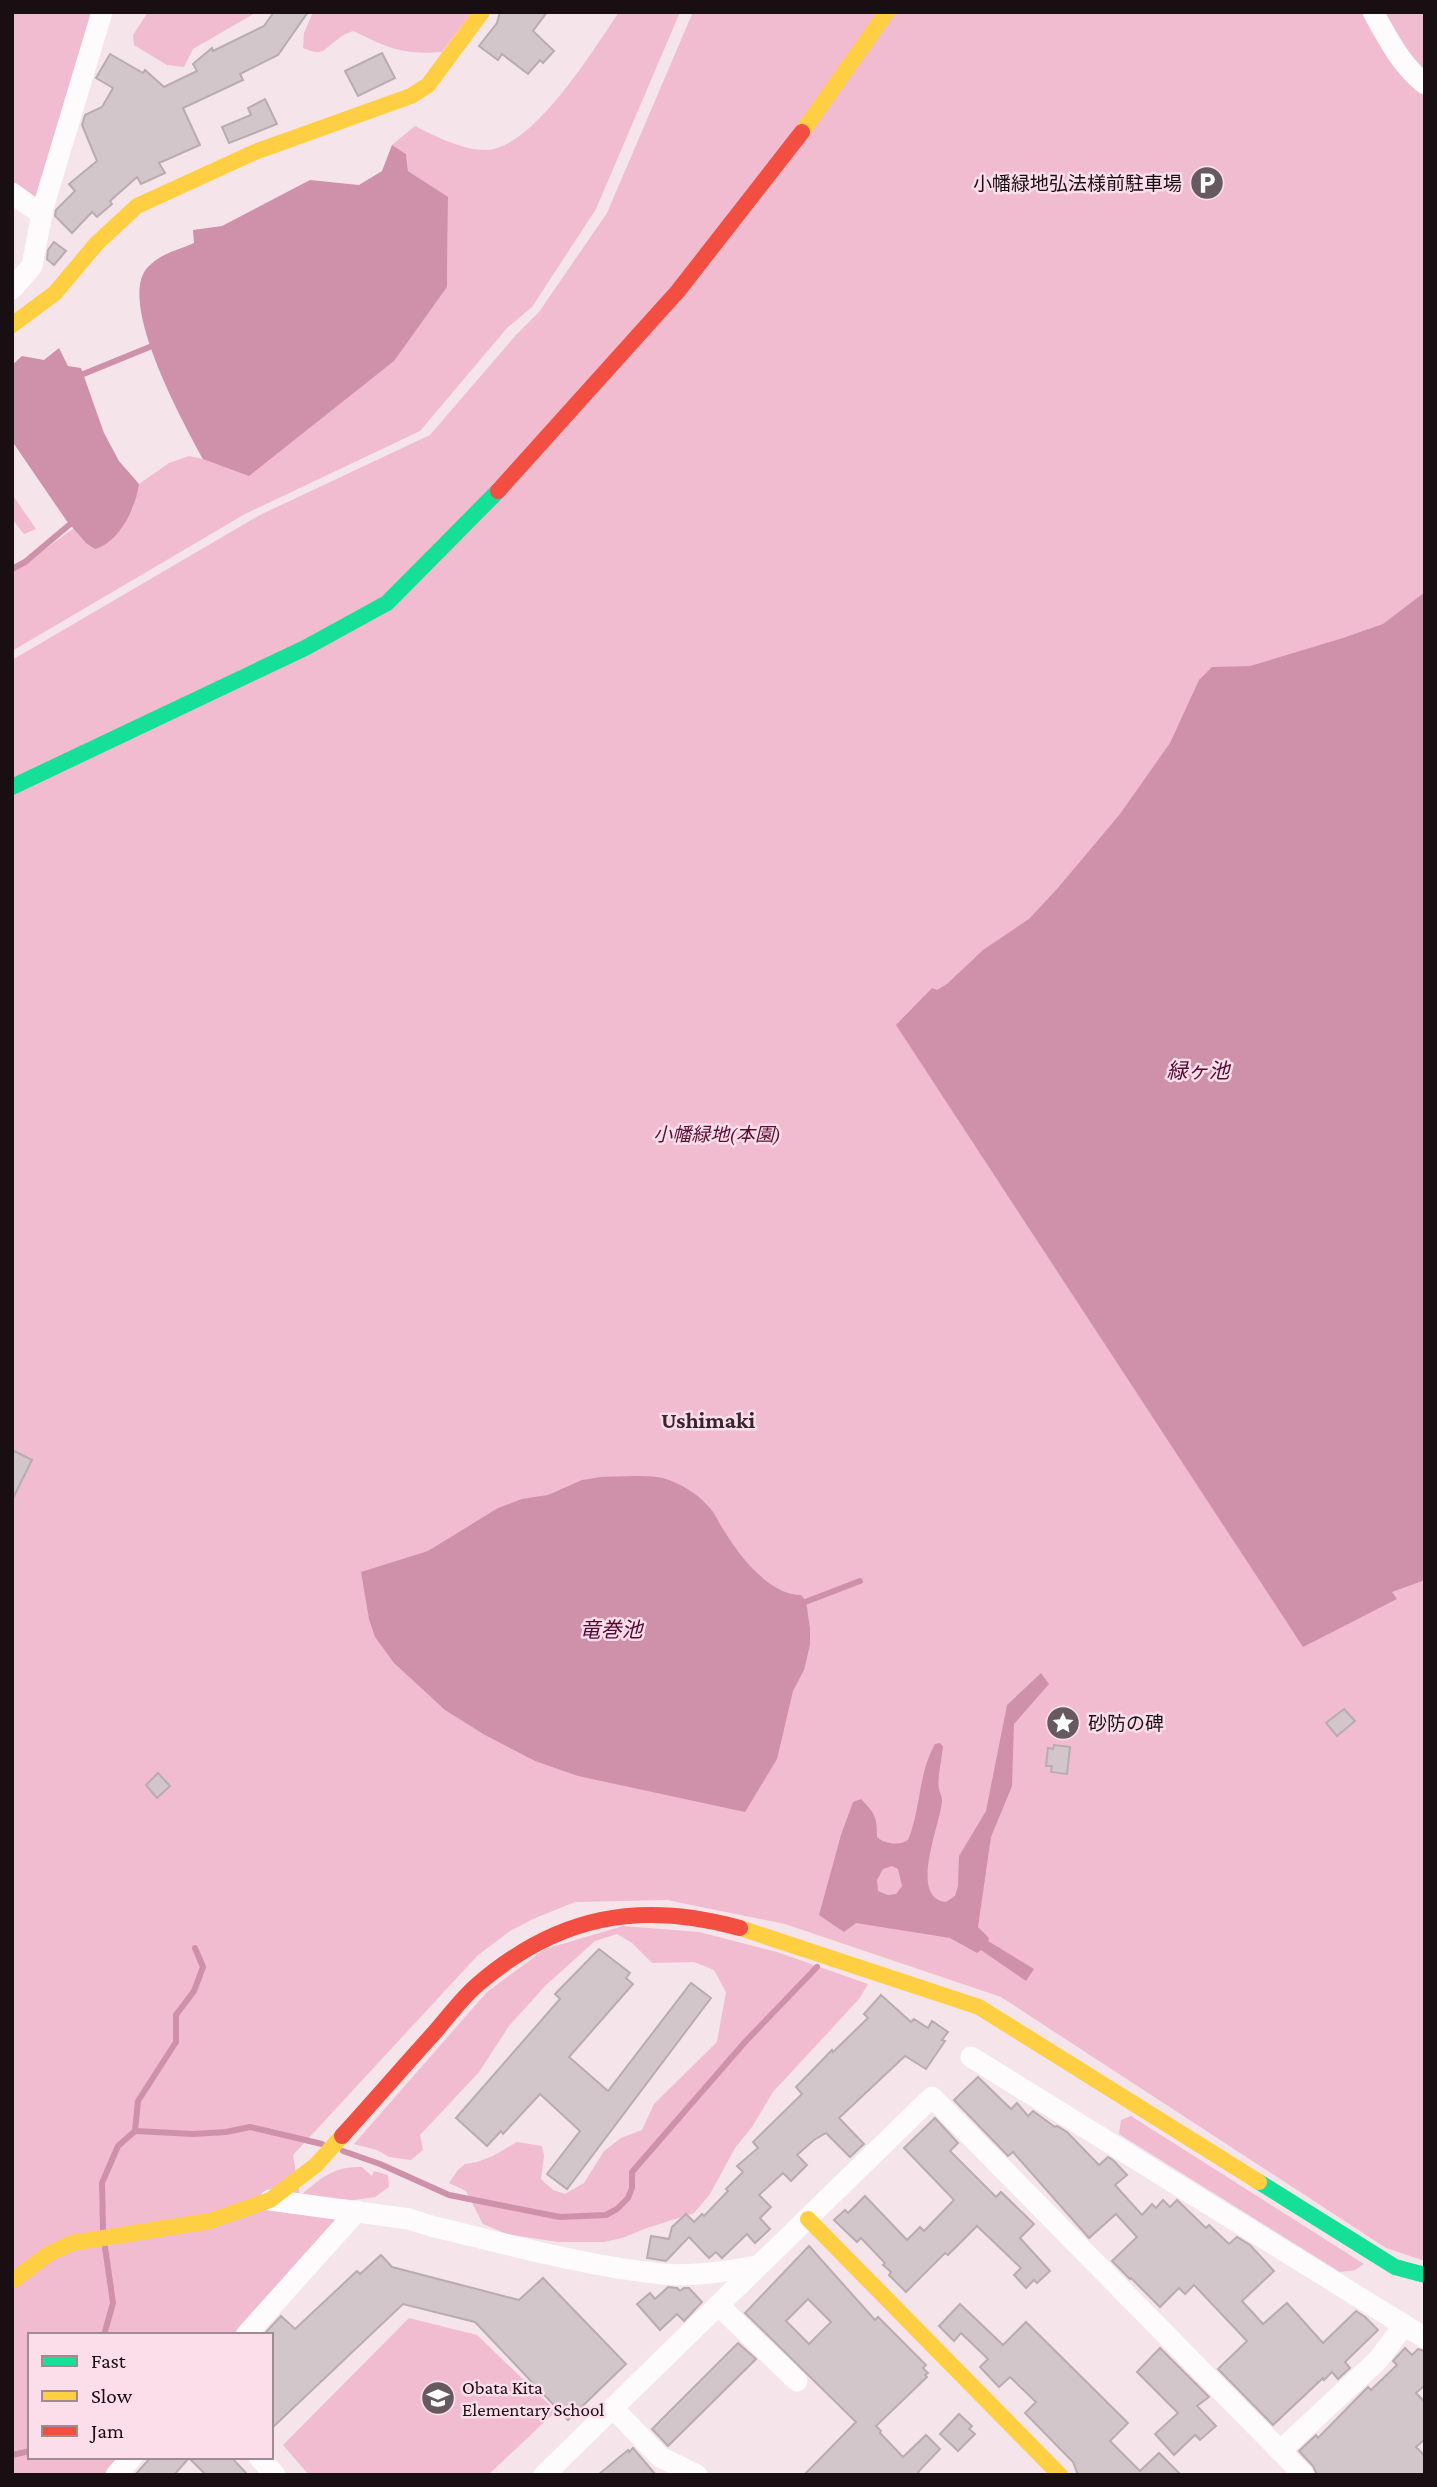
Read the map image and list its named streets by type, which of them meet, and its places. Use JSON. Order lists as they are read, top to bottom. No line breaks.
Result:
{"districts":["Ushimaki"],"water":["緑ヶ池","竜巻池"],"parks":["小幡緑地(本園)"],"places":{"parking":["小幡緑地弘法様前駐車場"],"place":["砂防の碑"],"school or university":["Obata Kita Elementary School"]},"legend":["Fast","Slow","Jam"]}
